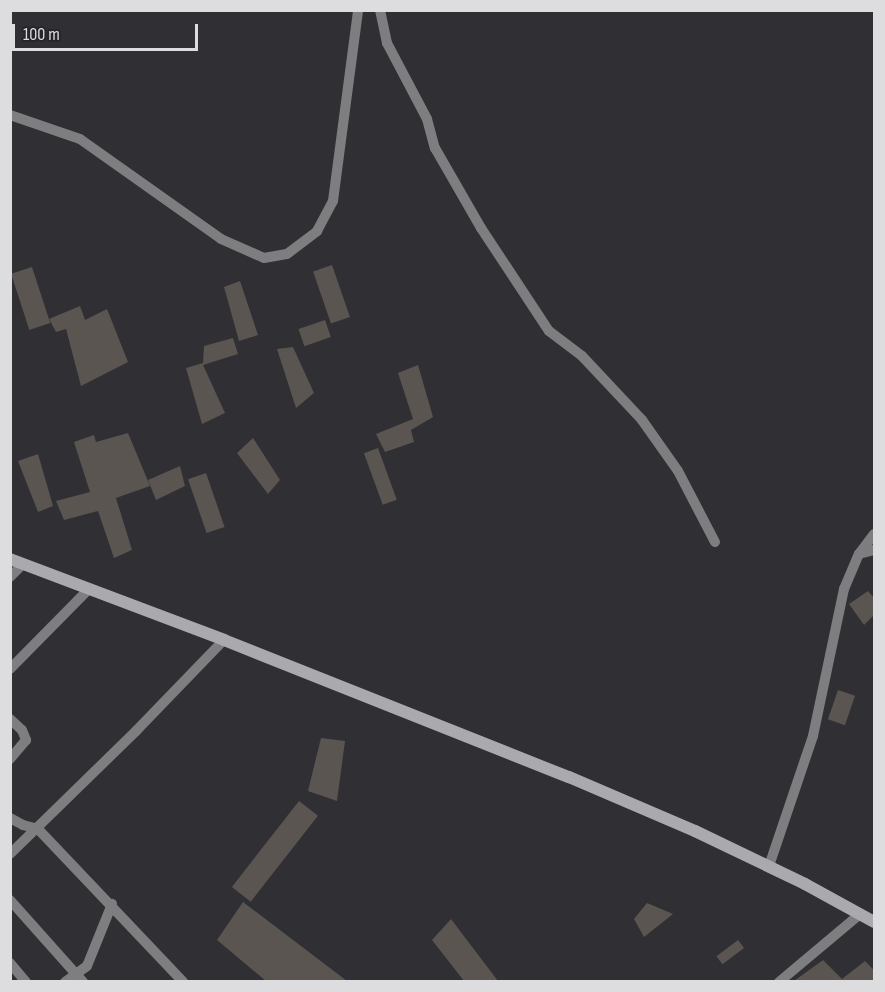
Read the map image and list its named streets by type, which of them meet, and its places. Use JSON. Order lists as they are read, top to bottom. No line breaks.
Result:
{"scale_bar":"100 m"}
